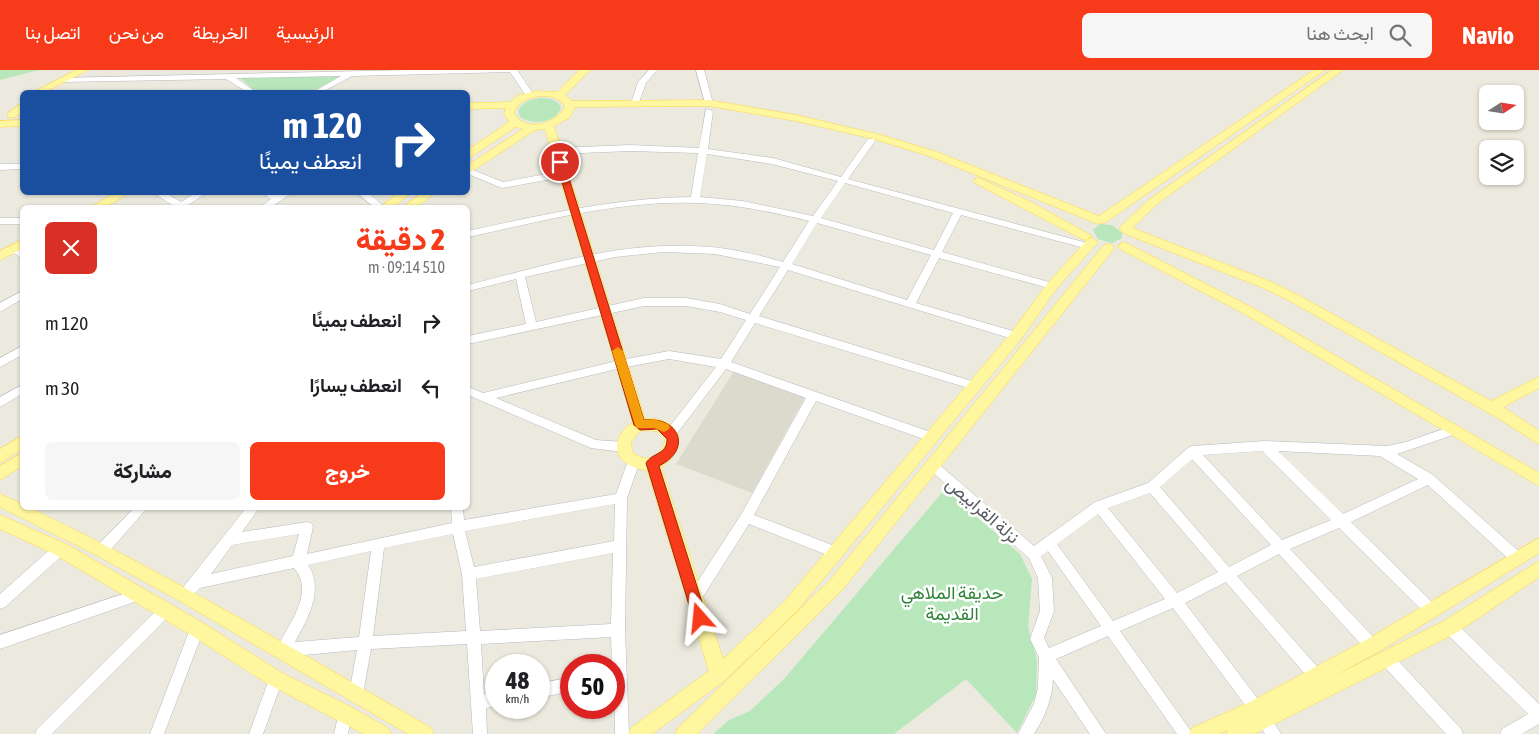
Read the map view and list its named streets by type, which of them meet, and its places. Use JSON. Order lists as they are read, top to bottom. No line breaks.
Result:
{"streets":{"street":["نزلة القرابيص"]},"parks":["حديقة الملاهي القديمة"],"north":"right","page":{"header":"Navio","search":"ابحث هنا","nav":["الرئيسية","الخريطة","من نحن","اتصل بنا"],"turn":["120 m","انعطف يمينًا"],"heading":["2 دقيقة","510 m · 09:14"],"list":[{"name":"انعطف يمينًا","value":"120 m"},{"name":"انعطف يسارًا","value":"30 m"}],"buttons":["خروج","مشاركة"],"speed":"48 km/h","limit":"50"}}
